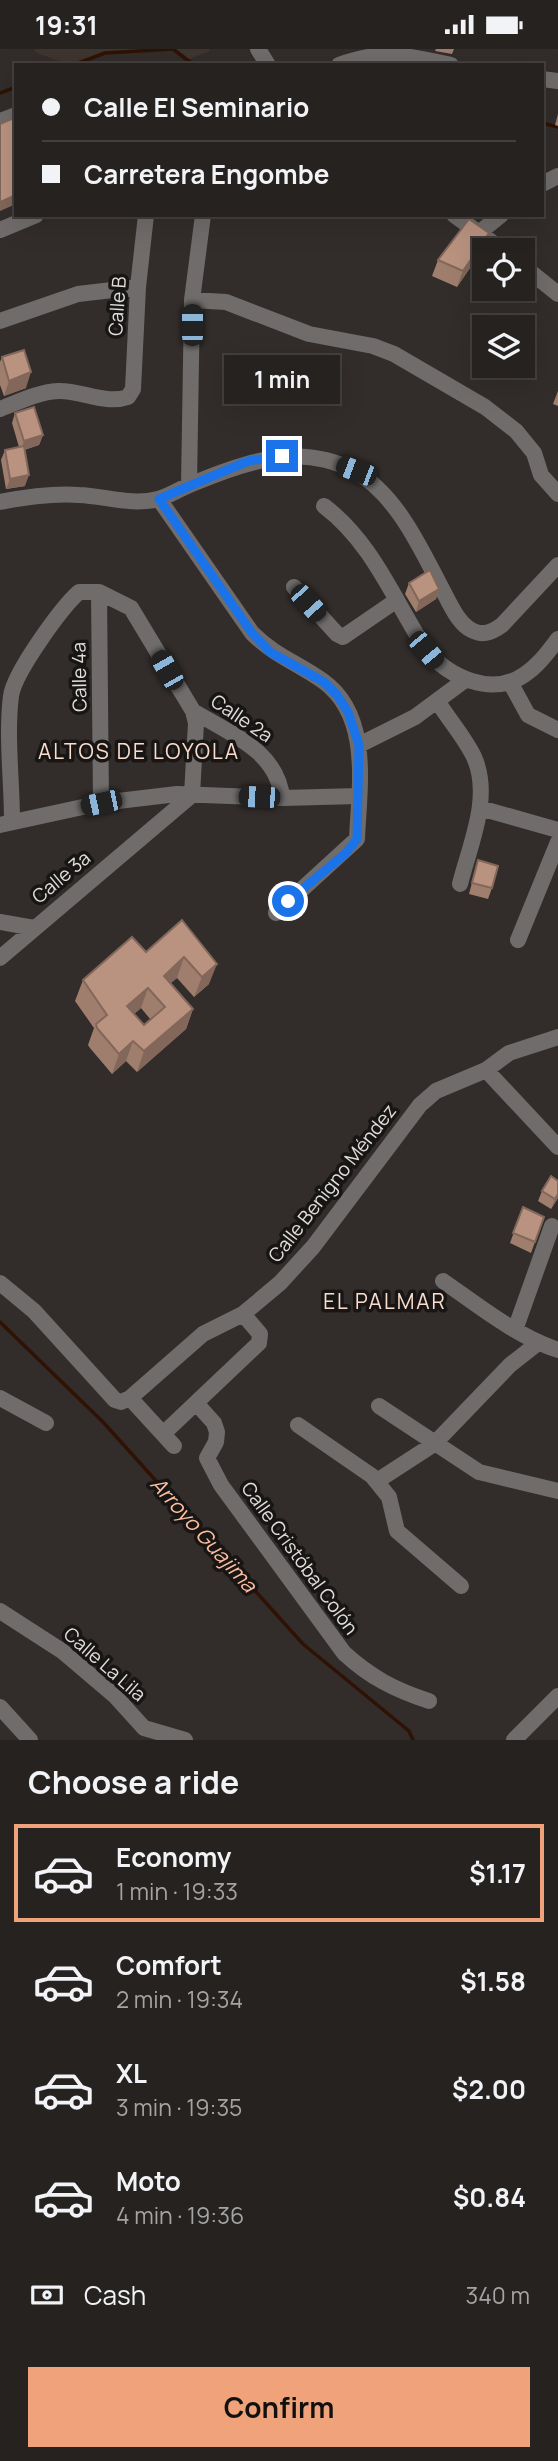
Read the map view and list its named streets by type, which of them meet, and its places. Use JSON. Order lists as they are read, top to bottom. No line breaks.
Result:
{"streets":{"street":["Calle B","Calle 4a","Calle 2a","Calle 3a","Calle Benigno Méndez","Calle Cristóbal Colón","Calle La Lila"]},"districts":["ALTOS DE LOYOLA","EL PALMAR"],"water":["Arroyo Guajima"],"page":{"status":"19:31","banner":["Calle El Seminario","Carretera Engombe"],"bubble":"1 min","heading":"Choose a ride","list":[{"name":"Economy","note":"1 min · 19:33","value":"$1.17"},{"name":"Comfort","note":"2 min · 19:34","value":"$1.58"},{"name":"XL","note":"3 min · 19:35","value":"$2.00"},{"name":"Moto","note":"4 min · 19:36","value":"$0.84"}],"pay":["Cash","340 m"],"buttons":"Confirm"}}
